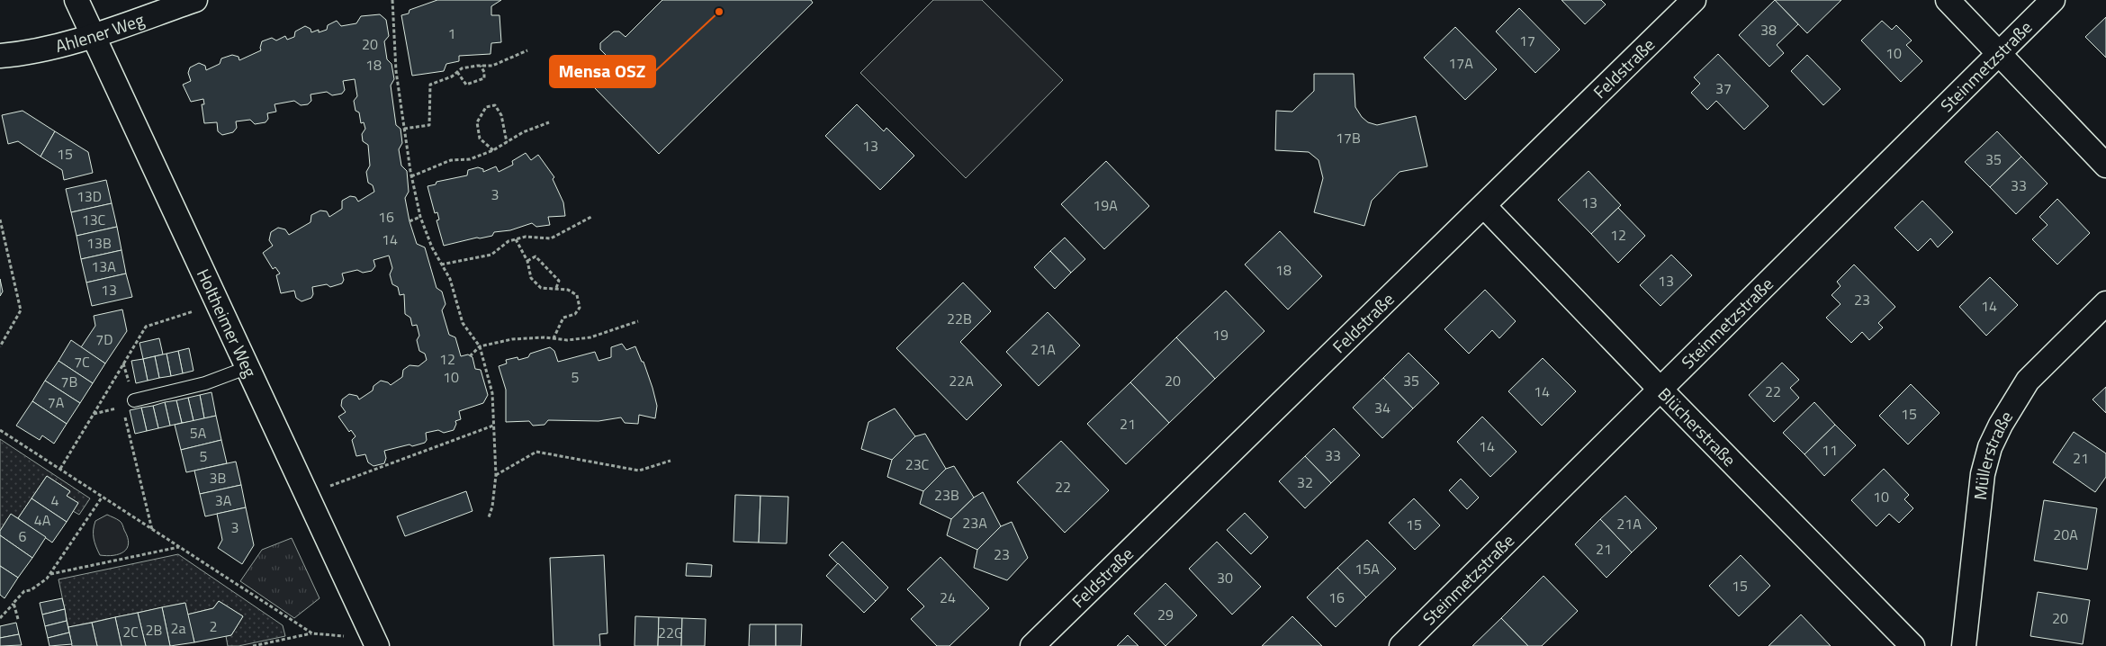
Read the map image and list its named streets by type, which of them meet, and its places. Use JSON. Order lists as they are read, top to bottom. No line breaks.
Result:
{"streets":{"street":["Ahlener Weg","Steinmetzstraße","Feldstraße","Holtheimer Weg","Blücherstraße","Müllerstraße"]},"crossings":[["Ahlener Weg","Holtheimer Weg"],["Steinmetzstraße","Blücherstraße"],["Feldstraße","Blücherstraße"]],"places":["Mensa OSZ"],"house_numbers":["38","1","17","20","10","17A","18","37","17B","13","15","35","33","3","13D","13","19A","16","13C","12","14","13B","13A","18","13","13","23","14","22B","19","7D","21A","12","7C","10","5","22A","20","35","7B","14","22","7A","34","15","21","5A","14","11","33","5","21","23C","3B","32","22","23B","10","4","3A","4A","23A","21A","15","3","20A","6","21","23","15A","30","15","24","16","29","20","2","2a","2B","2C","22G"]}
